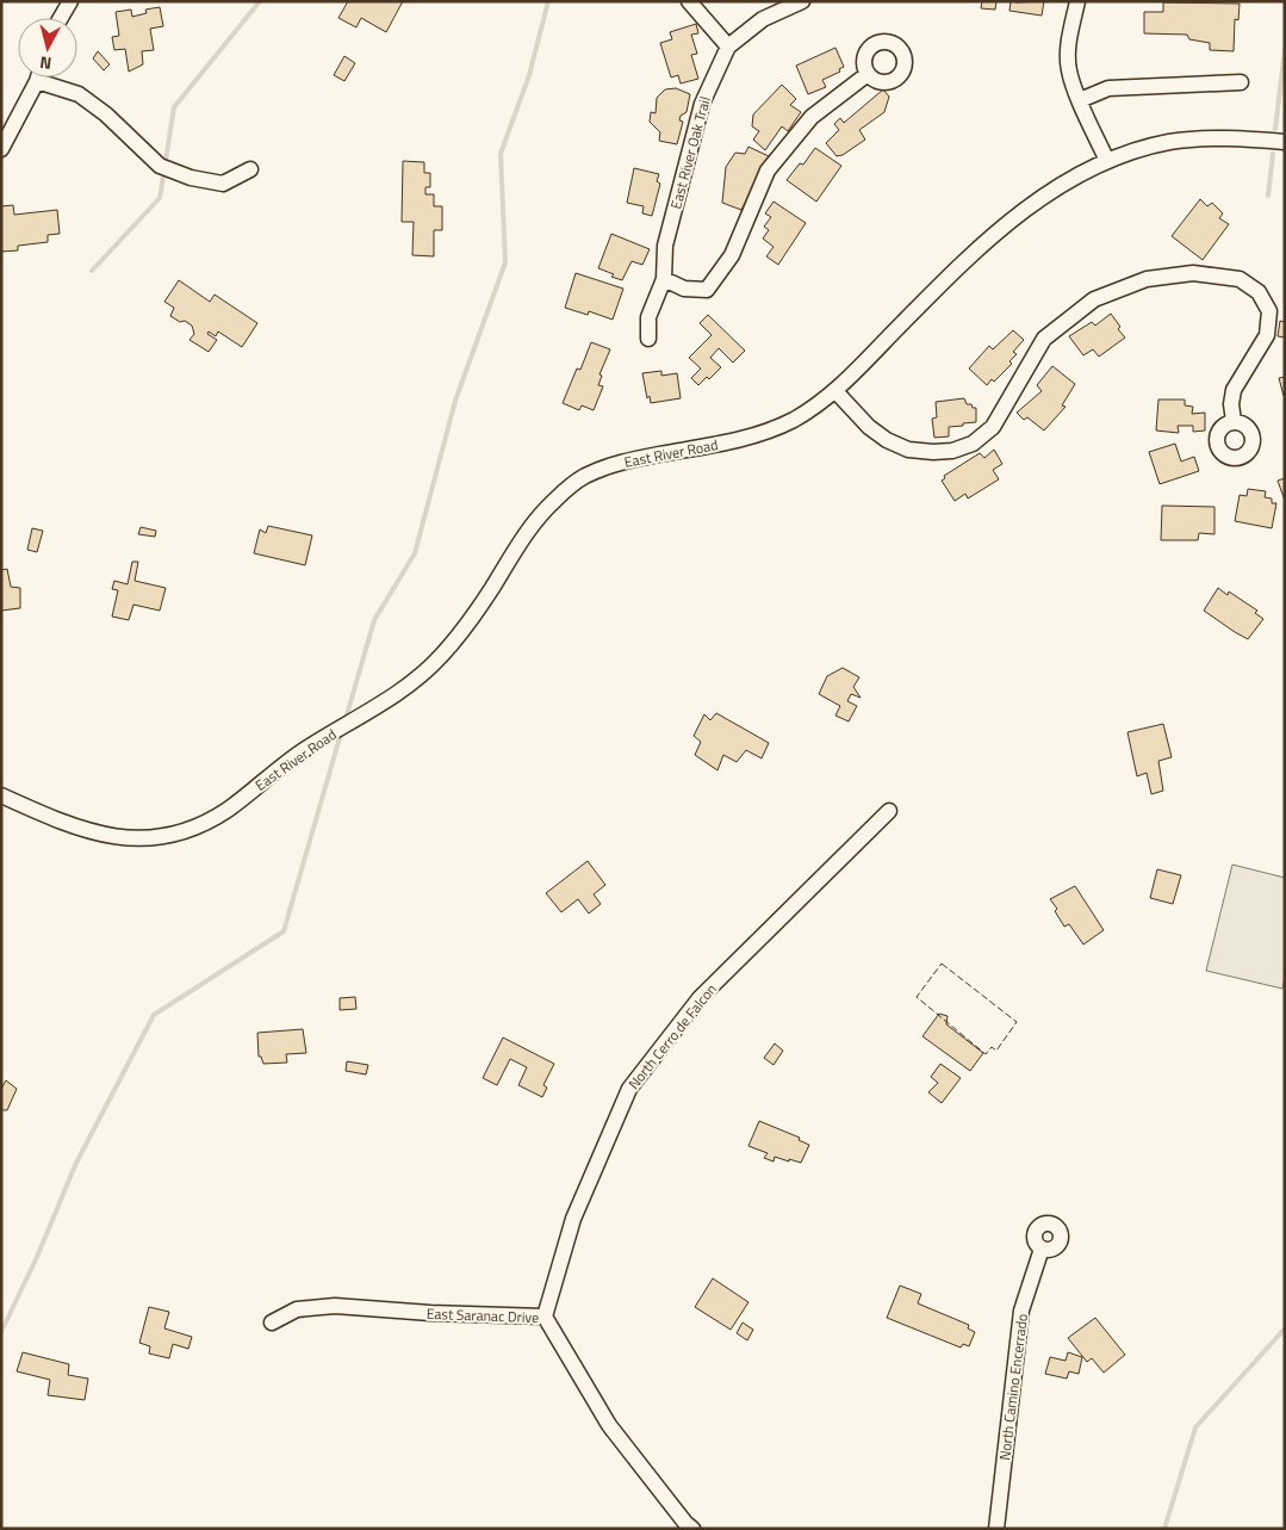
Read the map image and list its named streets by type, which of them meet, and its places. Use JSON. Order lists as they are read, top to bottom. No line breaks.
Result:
{"streets":{"street":["East River Oak Trail","East River Road","North Cerro de Falcon","East Saranac Drive","North Camino Encerrado"]},"crossings":[["North Cerro de Falcon","East Saranac Drive"]],"north":"bottom"}
